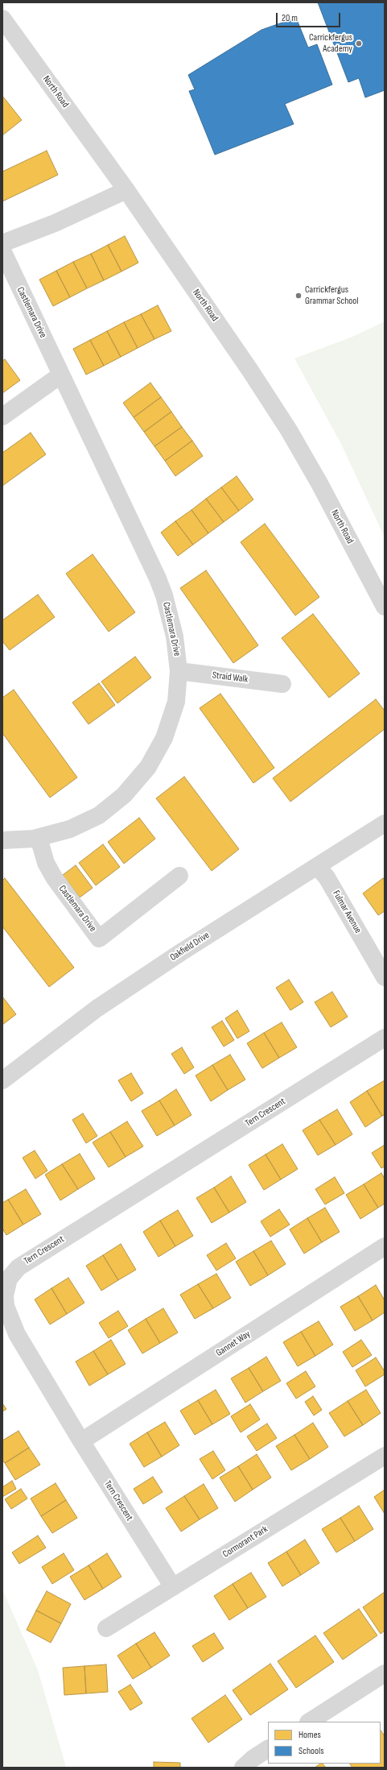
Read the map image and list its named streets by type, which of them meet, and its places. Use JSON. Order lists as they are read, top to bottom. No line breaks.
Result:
{"streets":{"street":["North Road","Castlemara Drive","Straid Walk","Fulmar Avenue","Oakfield Drive","Tern Crescent","Gannet Way","Cormorant Park"]},"crossings":[["Castlemara Drive","Straid Walk"],["Fulmar Avenue","Oakfield Drive"],["Tern Crescent","Gannet Way"],["Tern Crescent","Cormorant Park"]],"places":["Carrickfergus Academy","Carrickfergus Grammar School"],"legend":["Homes","Schools"],"scale_bar":"20 m"}
